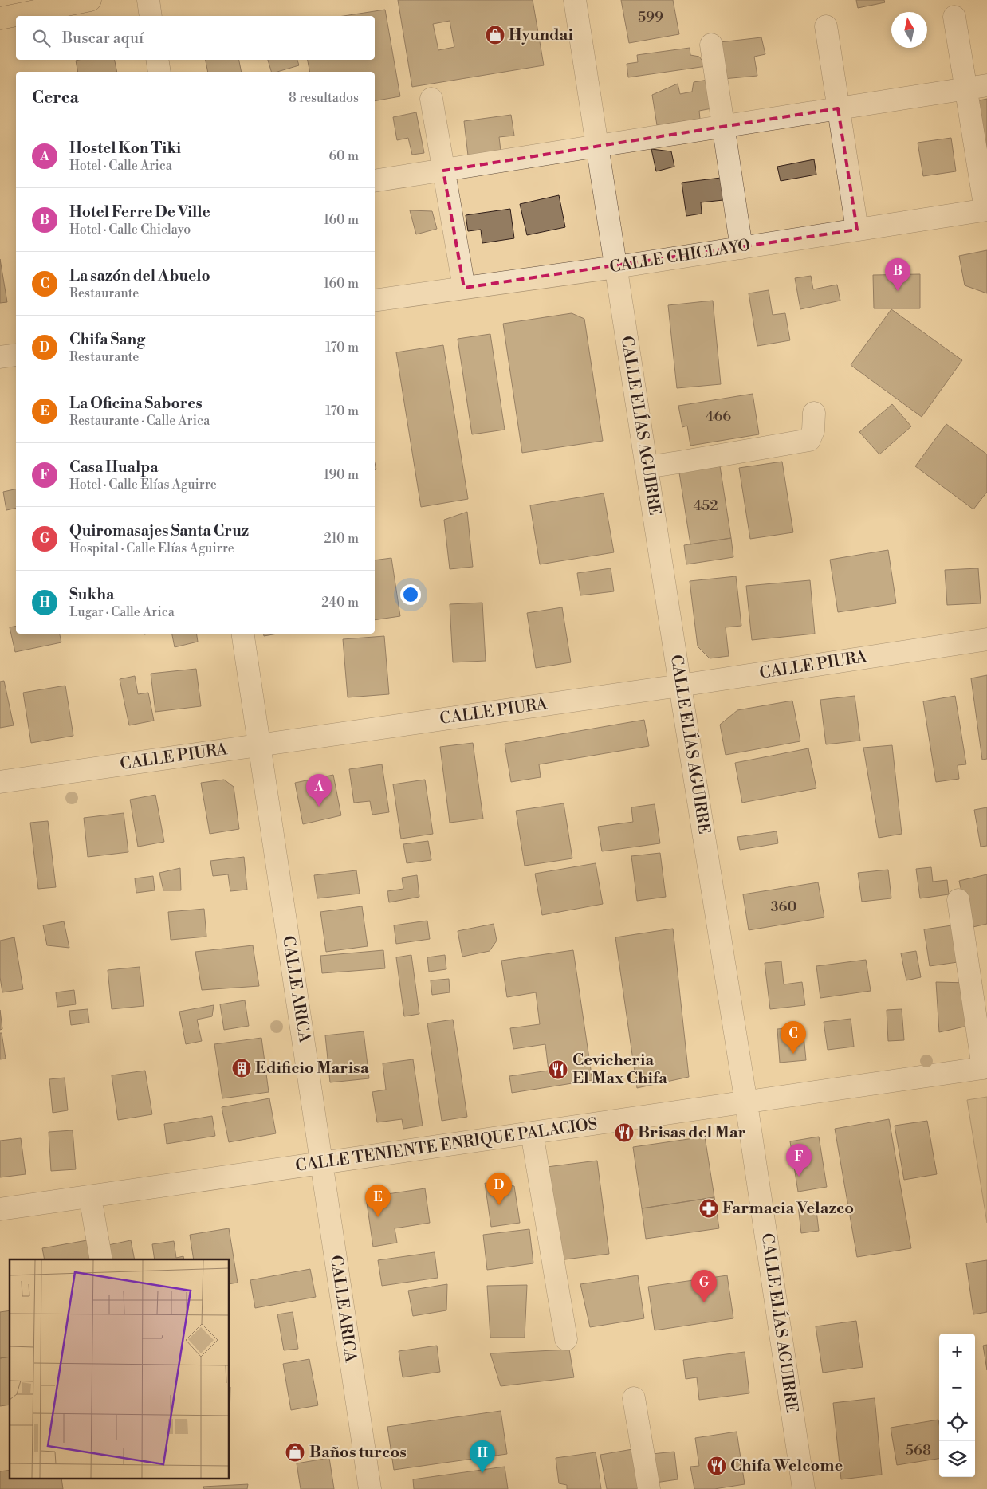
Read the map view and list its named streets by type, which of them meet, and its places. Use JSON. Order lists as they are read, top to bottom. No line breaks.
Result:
{"streets":{"street":["CALLE CHICLAYO","CALLE ELÍAS AGUIRRE","CALLE PIURA","CALLE ARICA","CALLE TENIENTE ENRIQUE PALACIOS"]},"crossings":[["CALLE CHICLAYO","CALLE ELÍAS AGUIRRE"],["CALLE ELÍAS AGUIRRE","CALLE PIURA"],["CALLE ELÍAS AGUIRRE","CALLE TENIENTE ENRIQUE PALACIOS"],["CALLE PIURA","CALLE ARICA"],["CALLE ARICA","CALLE TENIENTE ENRIQUE PALACIOS"]],"places":{"shop":["Hyundai","Baños turcos"],"building":["Edificio Marisa"],"restaurant":["Cevicheria El Max Chifa","Brisas del Mar","Chifa Welcome"],"pharmacy":["Farmacia Velazco"]},"house_numbers":["599","466","452","360","568"],"north":"top","page":{"search":"Buscar aquí","heading":["Cerca","8 resultados"],"list":[{"mark":"A","name":"Hostel Kon Tiki","note":"Hotel · Calle Arica","value":"60 m"},{"mark":"B","name":"Hotel Ferre De Ville","note":"Hotel · Calle Chiclayo","value":"160 m"},{"mark":"C","name":"La sazón del Abuelo","note":"Restaurante","value":"160 m"},{"mark":"D","name":"Chifa Sang","note":"Restaurante","value":"170 m"},{"mark":"E","name":"La Oficina Sabores","note":"Restaurante · Calle Arica","value":"170 m"},{"mark":"F","name":"Casa Hualpa","note":"Hotel · Calle Elías Aguirre","value":"190 m"},{"mark":"G","name":"Quiromasajes Santa Cruz","note":"Hospital · Calle Elías Aguirre","value":"210 m"},{"mark":"H","name":"Sukha","note":"Lugar · Calle Arica","value":"240 m"}],"pins":["B","A","C","F","D","E","G","H"],"map_buttons":["+","−"]}}
